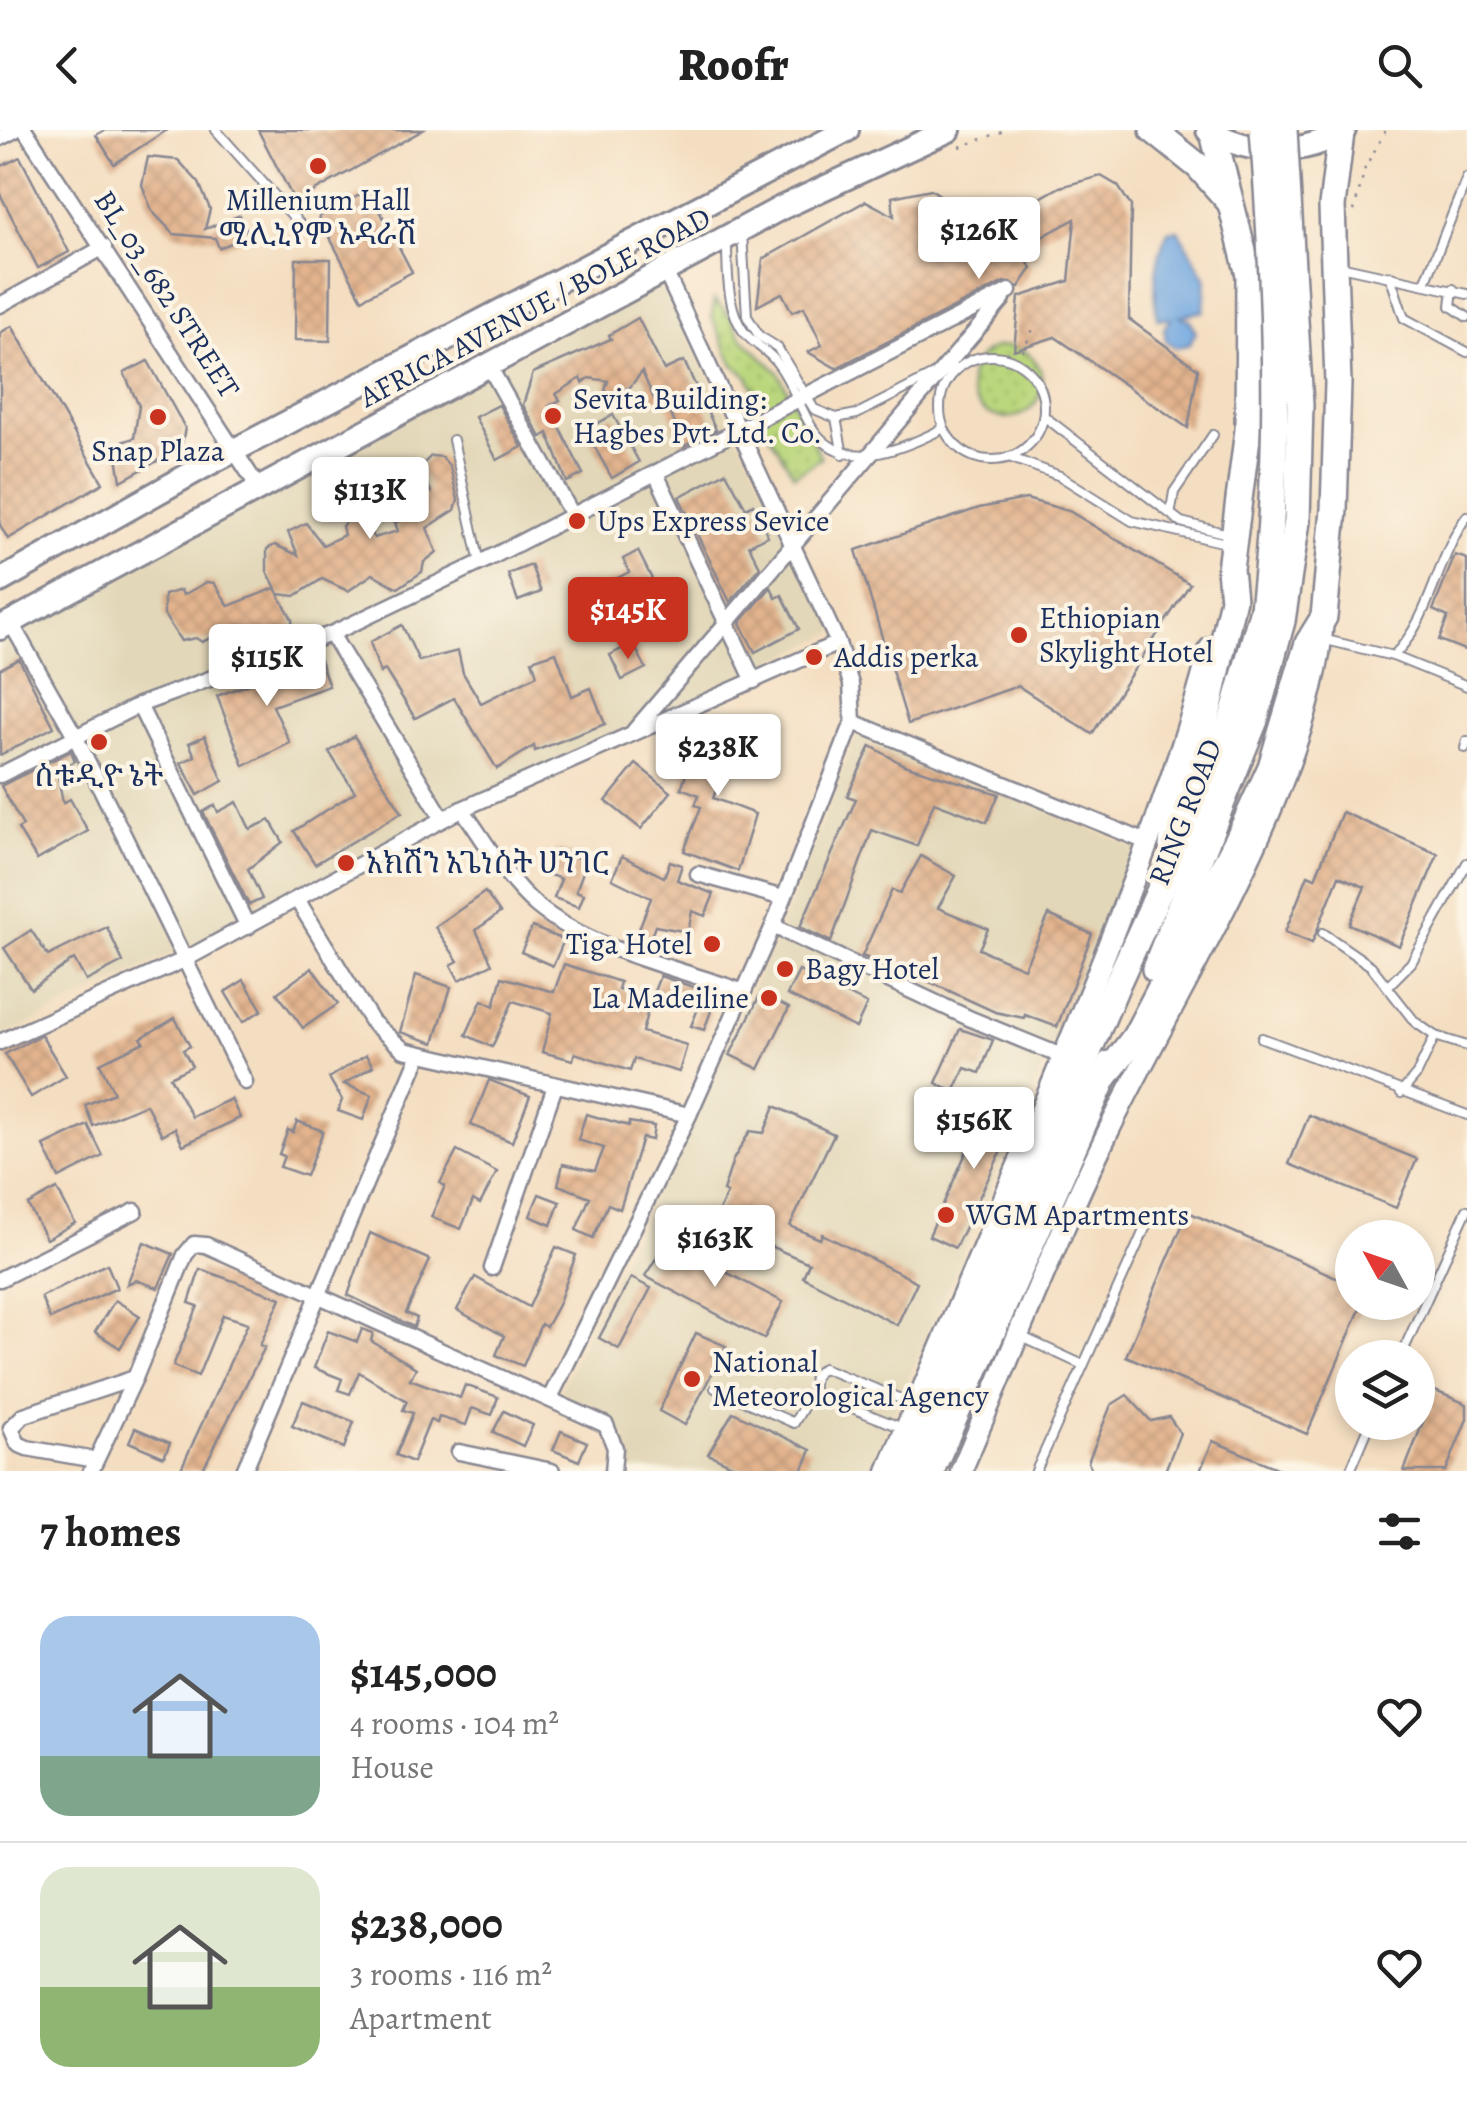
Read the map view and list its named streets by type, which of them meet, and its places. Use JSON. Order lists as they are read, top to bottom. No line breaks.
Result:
{"streets":{"highway":["RING ROAD"],"main road":["AFRICA AVENUE / BOLE ROAD"],"street":["BL_03_682 STREET"]},"crossings":[["BL_03_682 STREET","AFRICA AVENUE / BOLE ROAD"]],"places":["Millenium Hall ሚሊኒየም አዳራሽ","Sevita Building: Hagbes Pvt. Ltd. Co.","Snap Plaza","Ups Express Sevice","Ethiopian Skylight Hotel","Addis perka","ስቱዲዮ ኔት","አክሽን አጌነስት ሀንገር","Tiga Hotel","Bagy Hotel","La Madeiline","WGM Apartments","National Meteorological Agency"],"north":"top left","page":{"header":"Roofr","price":["$126K","$113K","$145K","$115K","$238K","$156K","$163K"],"heading":"7 homes","list":[{"name":"$145,000","note":"4 rooms · 104 m² · House"},{"name":"$238,000","note":"3 rooms · 116 m² · Apartment"}]}}
